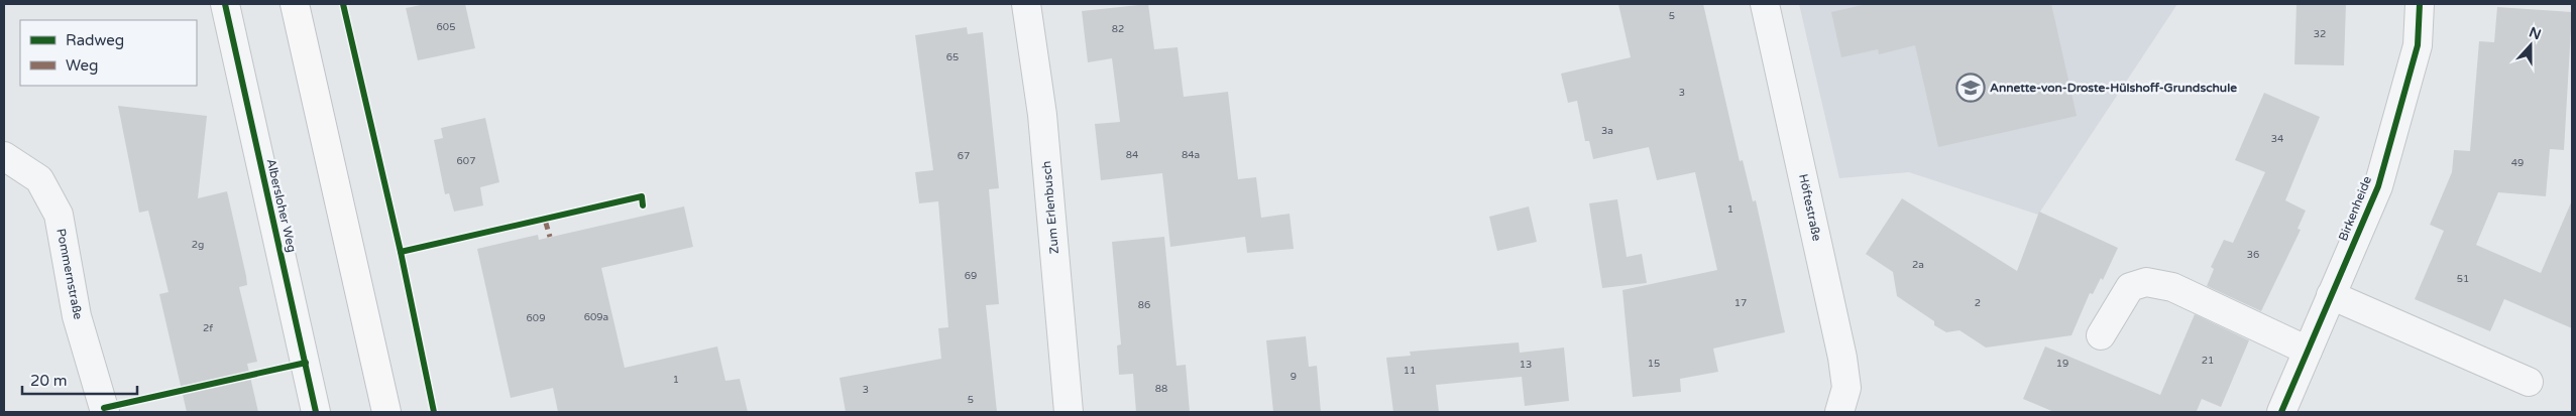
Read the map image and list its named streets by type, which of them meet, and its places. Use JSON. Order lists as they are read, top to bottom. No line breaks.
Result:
{"streets":{"street":["Albersloher Weg","Zum Erlenbusch","Höftestraße","Birkenheide","Pommernstraße"]},"places":{"school or university":["Annette-von-Droste-Hülshoff-Grundschule"]},"house_numbers":["5","605","82","32","65","3","3a","34","84","84a","67","607","49","1","2g","36","2a","69","51","17","2","86","609a","609","2f","21","15","19","13","11","9","1","88","3","5"],"legend":["Radweg","Weg"],"scale_bar":"20 m","north":"top"}
